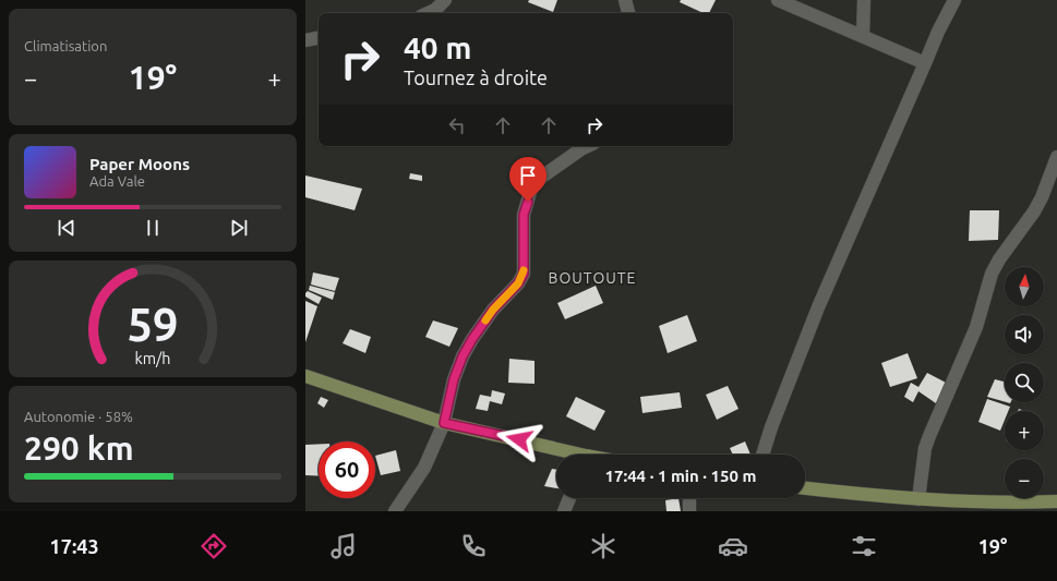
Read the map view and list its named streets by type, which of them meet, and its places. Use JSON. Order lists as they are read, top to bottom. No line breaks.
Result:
{"districts":["BOUTOUTE"],"north":"top","page":{"tile":["Climatisation",["Autonomie · 58%","290 km"]],"turn":["40 m","Tournez à droite"],"heat":["−","19°","+"],"song":["Paper Moons","Ada Vale"],"map_buttons":["+","−"],"limit":"60","trip":"17:44 · 1 min · 150 m","tabs":["17:43","19°"],"gauge":["59","km/h"]}}
